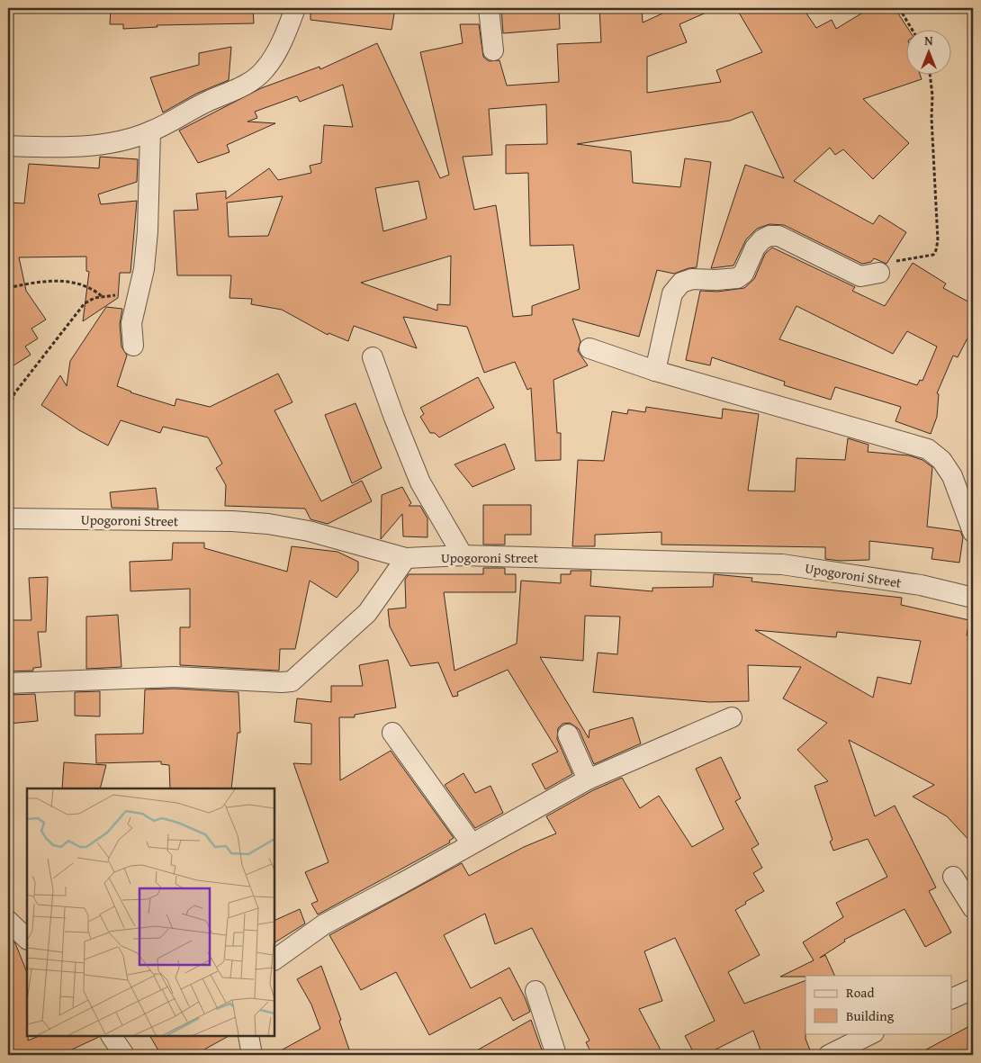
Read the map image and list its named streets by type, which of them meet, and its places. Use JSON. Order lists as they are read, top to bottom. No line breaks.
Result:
{"streets":{"street":["Upogoroni Street"]},"legend":["Road","Building"],"north":"top"}
